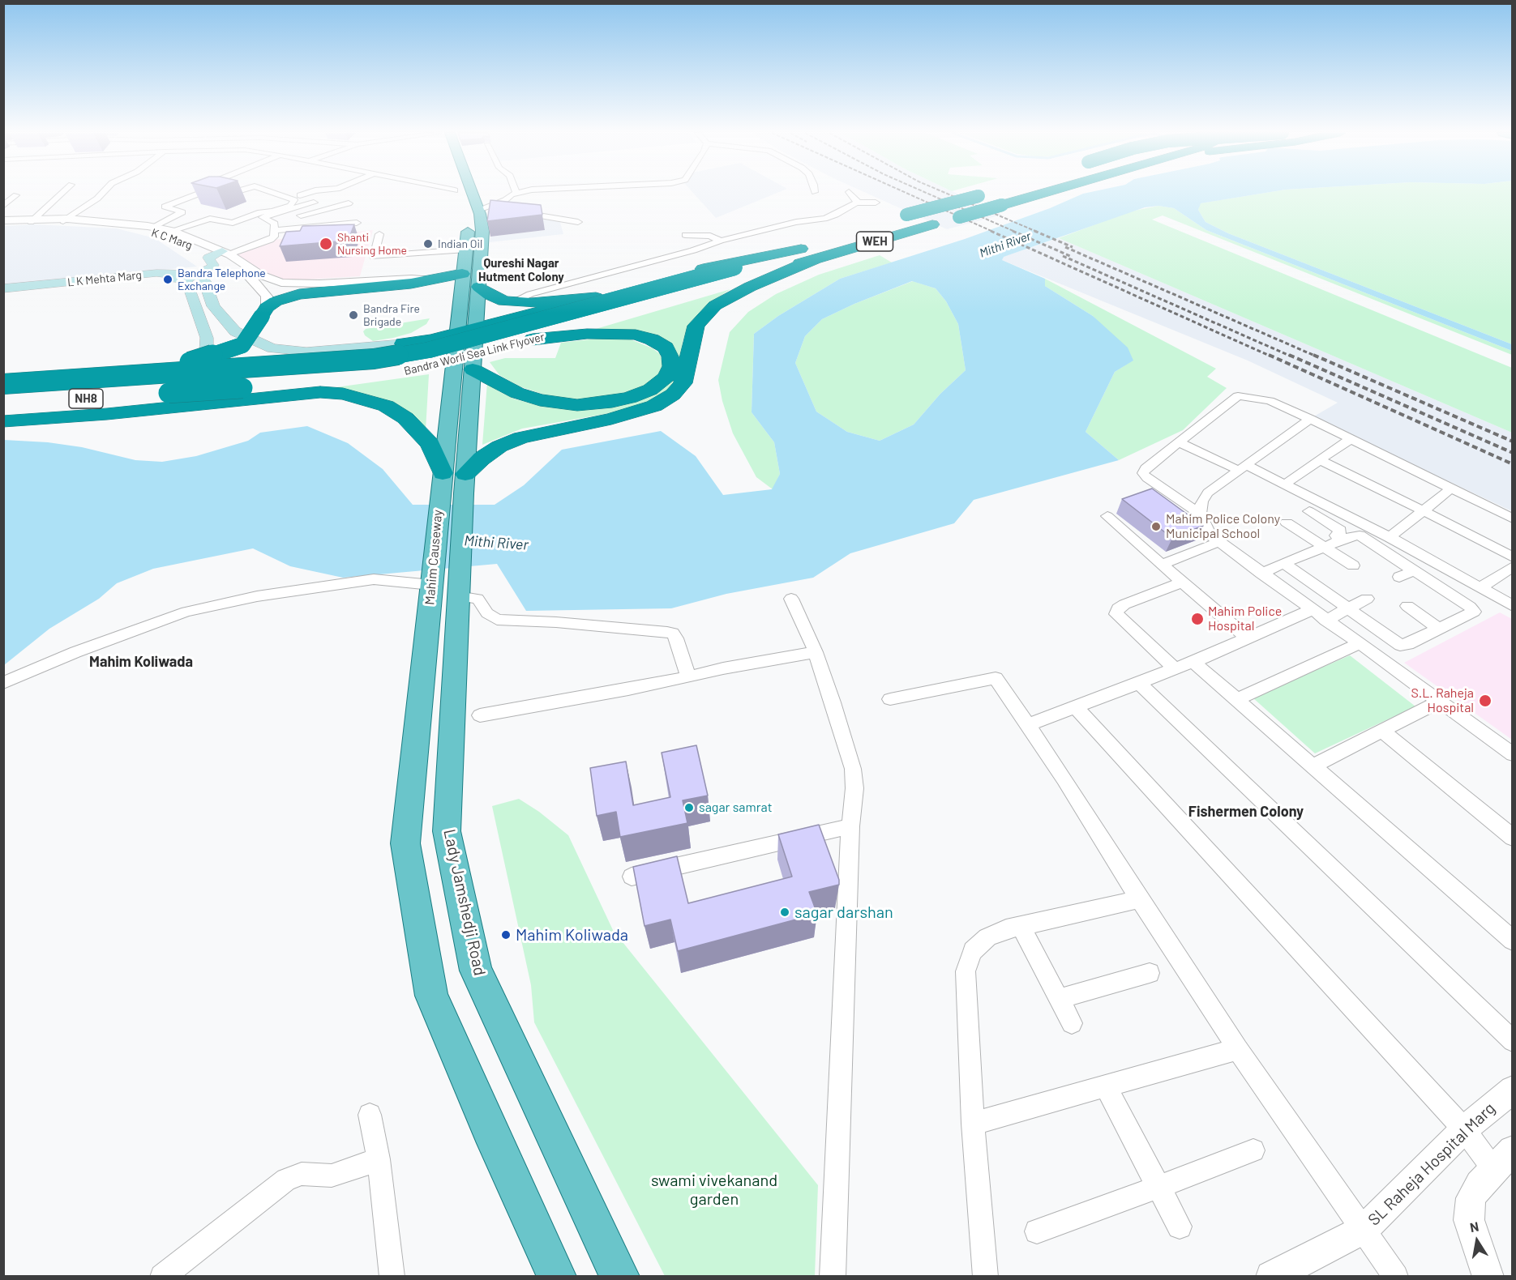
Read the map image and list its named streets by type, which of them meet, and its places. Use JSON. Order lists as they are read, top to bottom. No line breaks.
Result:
{"streets":{"highway":["WEH","Bandra Worli Sea Link Flyover","NH8"],"main road":["L K Mehta Marg","Mahim Causeway","Lady Jamshedji Road"],"street":["K C Marg","SL Raheja Hospital Marg"]},"crossings":[["WEH","Bandra Worli Sea Link Flyover"],["Mahim Causeway","Lady Jamshedji Road"]],"districts":["Qureshi Nagar Hutment Colony","Mahim Koliwada","Fishermen Colony"],"water":["Mithi River"],"parks":["swami vivekanand garden"],"places":["Shanti Nursing Home","Indian Oil","Bandra Telephone Exchange","Bandra Fire Brigade","Mahim Police Colony Municipal School","Mahim Police Hospital","S.L. Raheja Hospital","sagar samrat","sagar darshan","Mahim Koliwada"],"north":"top"}
